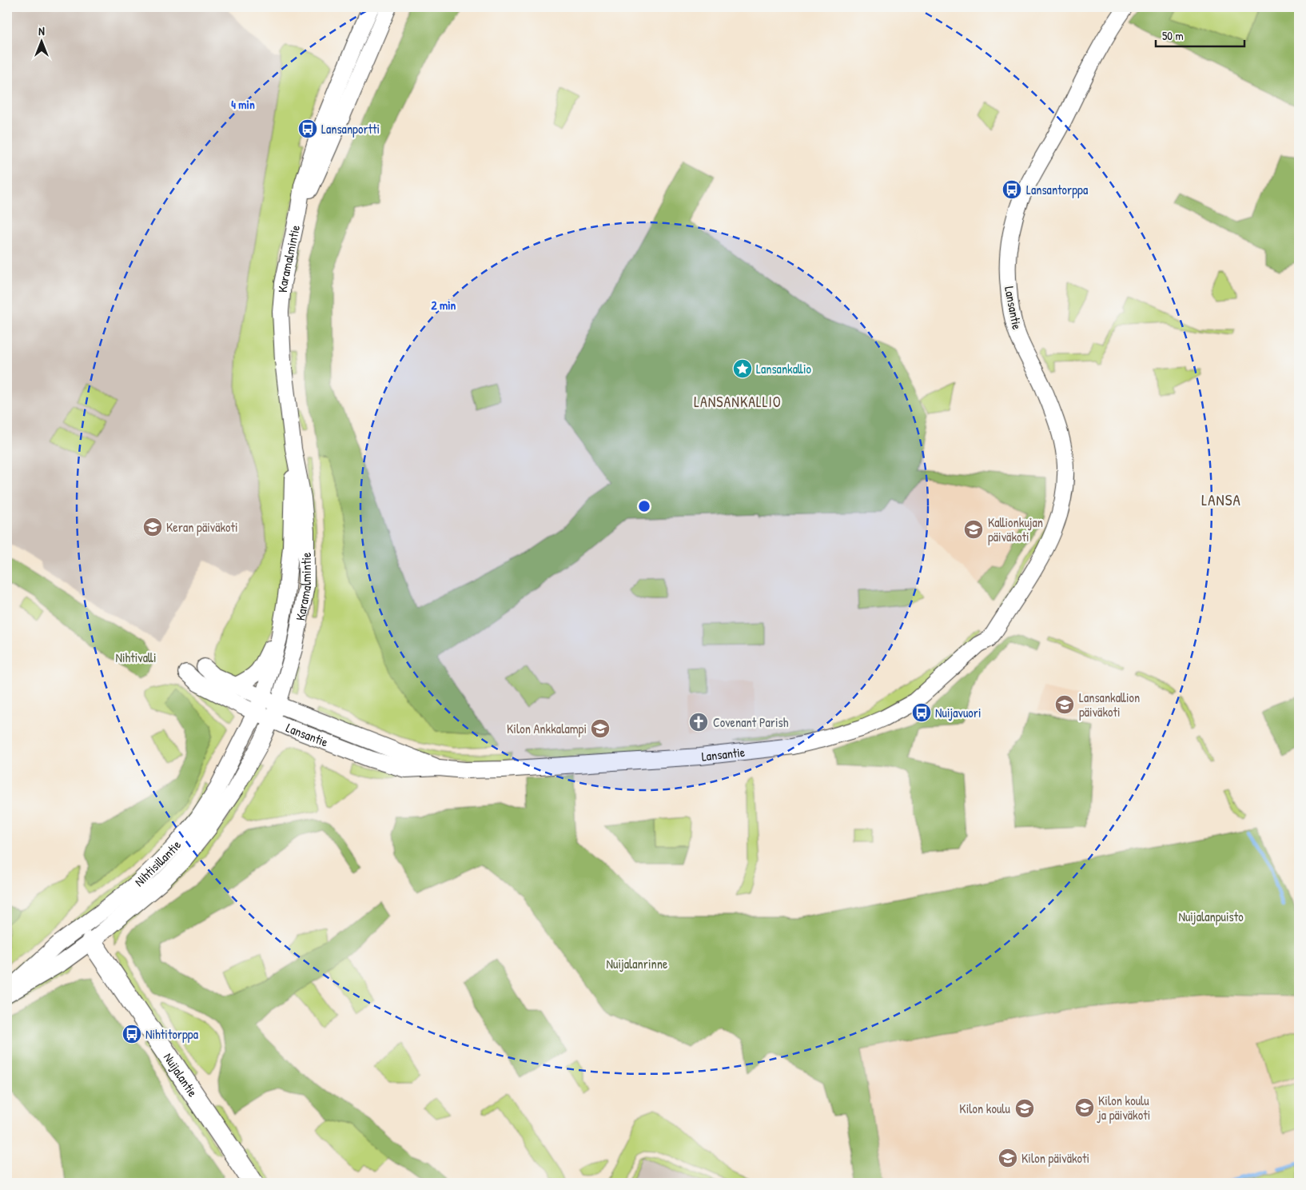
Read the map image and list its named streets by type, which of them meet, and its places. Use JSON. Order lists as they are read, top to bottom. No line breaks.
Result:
{"streets":{"main road":["Nuijalantie"],"street":["Karamalmintie","Lansantie","Nihtisillantie"]},"crossings":[["Karamalmintie","Lansantie"],["Karamalmintie","Nihtisillantie"],["Lansantie","Nihtisillantie"],["Nihtisillantie","Nuijalantie"]],"districts":["LANSANKALLIO","LANSA"],"parks":["Nihtivalli","Nuijalanpuisto","Nuijalanrinne"],"places":{"bus stop":["Lansanportti","Lansantorppa","Nuijavuori","Nihtitorppa"],"place":["Lansankallio"],"school or university":["Keran päiväkoti","Kallionkujan päiväkoti","Lansankallion päiväkoti","Kilon Ankkalampi","Kilon koulu ja päiväkoti","Kilon koulu","Kilon päiväkoti"],"church":["Covenant Parish"]},"scale_bar":"50 m","north":"top","rings":["4 min","2 min"]}
